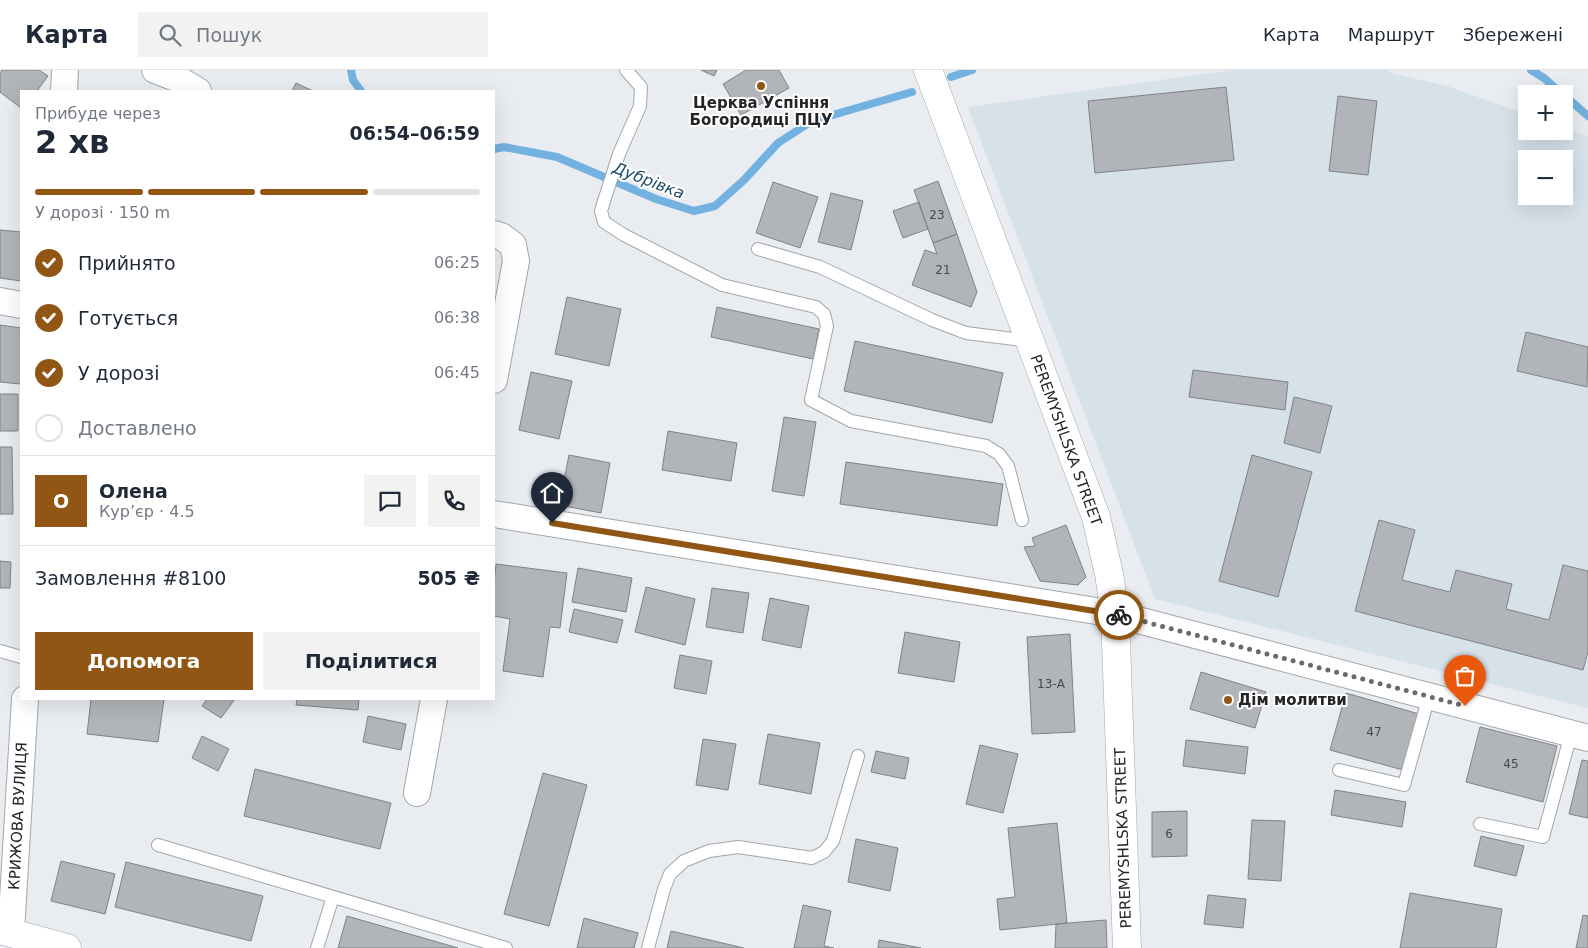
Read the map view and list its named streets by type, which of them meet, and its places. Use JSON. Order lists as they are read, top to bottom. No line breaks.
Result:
{"streets":{"main road":["PEREMYSHLSKA STREET"],"street":["КРИЖОВА ВУЛИЦЯ"]},"water":["Дубрівка"],"places":["Церква Успіння Богородиці ПЦУ","Дім молитви"],"house_numbers":["23","21","13-А","47","45","6"],"page":{"header":"Карта","search":"Пошук","nav":["Карта","Маршрут","Збережені"],"map_buttons":["+","−"],"heading":["2 хв","Прибуде через","06:54–06:59"],"panel":["Олена","Кур’єр · 4.5","Замовлення #8100","505 ₴"],"bar":"У дорозі · 150 m","list":[["Прийнято","06:25"],["Готується","06:38"],["У дорозі","06:45"],"Доставлено"],"round":"О","buttons":["Допомога","Поділитися"]}}
